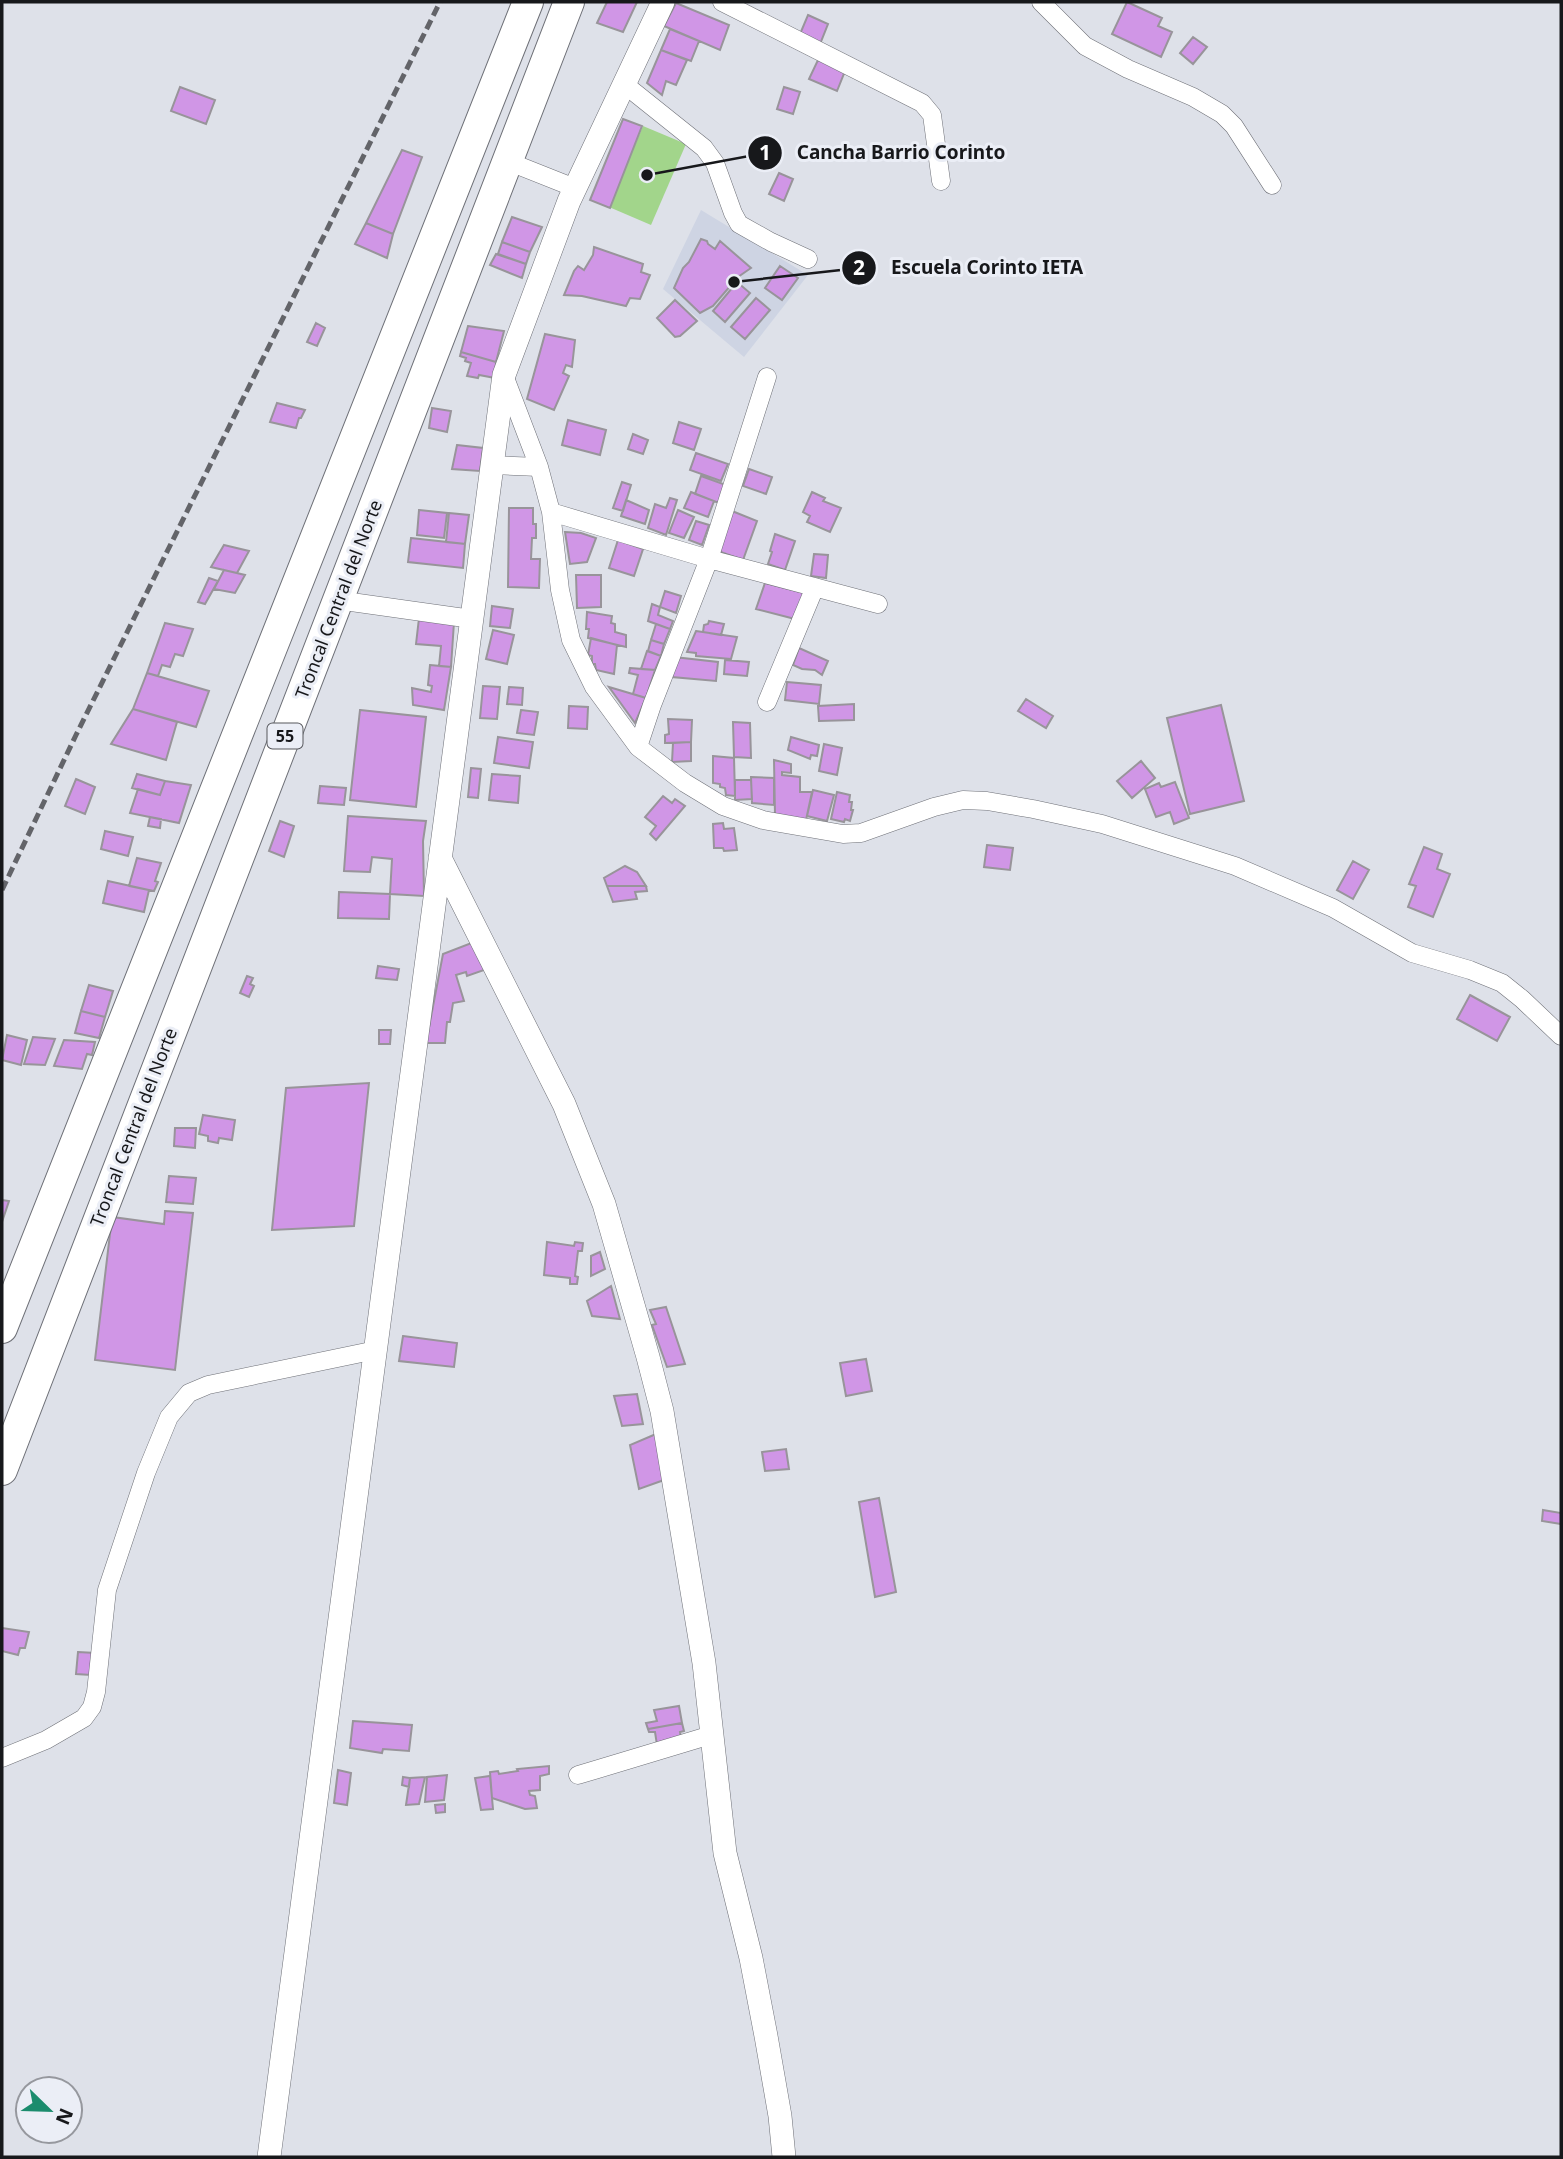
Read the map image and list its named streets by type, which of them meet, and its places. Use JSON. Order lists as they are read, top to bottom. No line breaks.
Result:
{"streets":{"highway":["Troncal Central del Norte","55"]},"places":["Cancha Barrio Corinto","Escuela Corinto IETA"],"north":"bottom right"}
